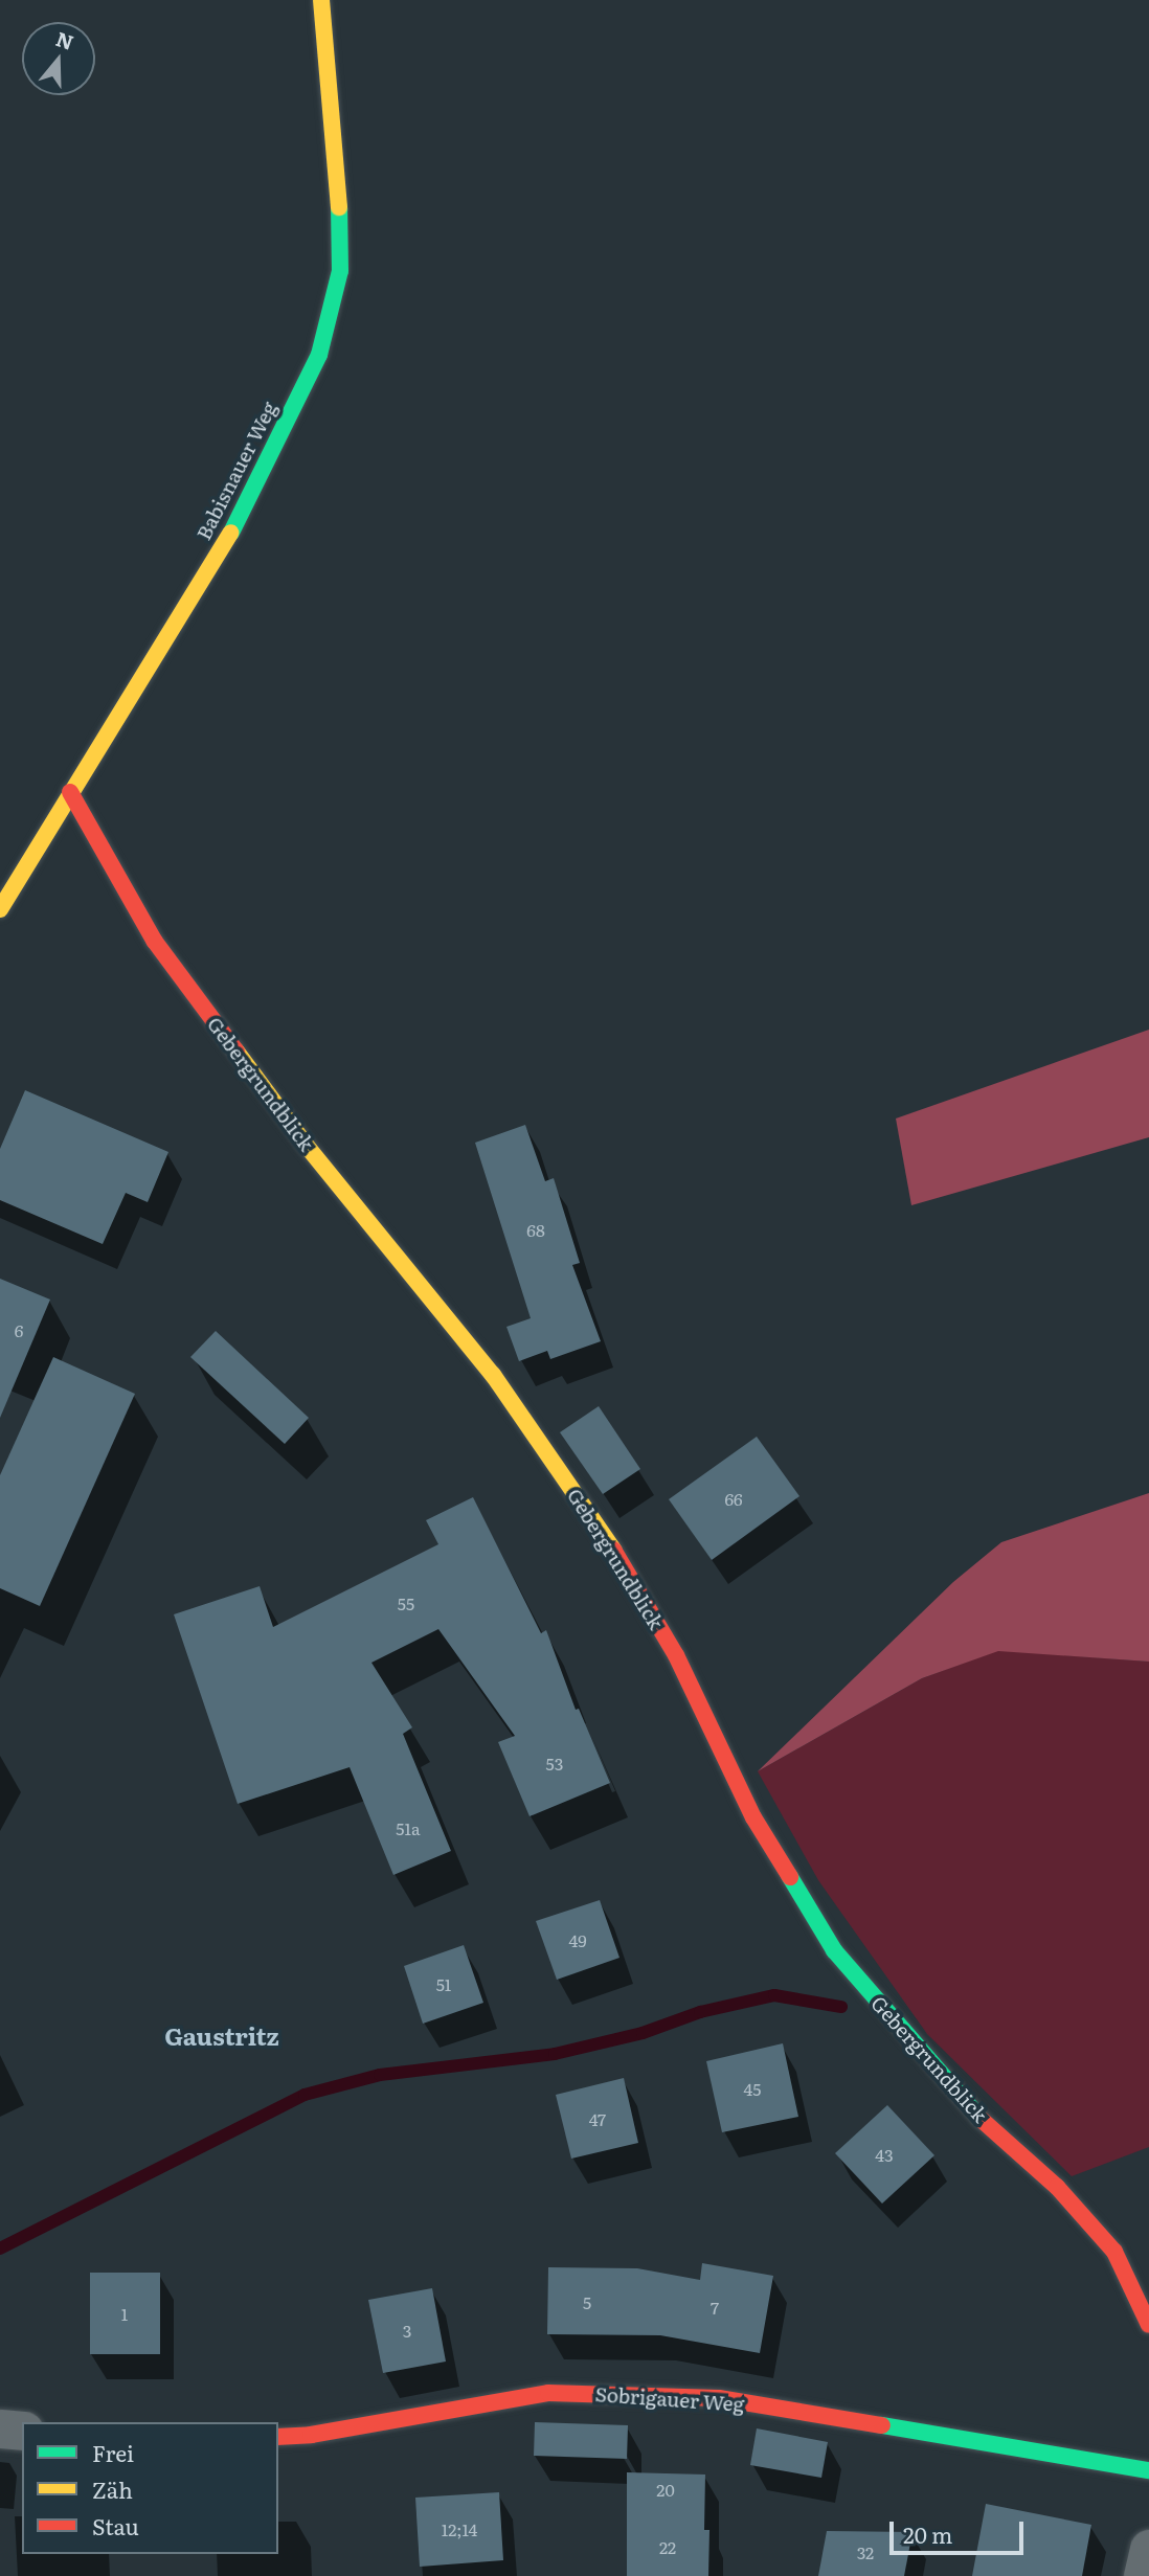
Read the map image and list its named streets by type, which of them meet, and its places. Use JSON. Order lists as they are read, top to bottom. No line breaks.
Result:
{"streets":{"street":["Babisnauer Weg","Gebergrundblick","Sobrigauer Weg"]},"crossings":[["Babisnauer Weg","Gebergrundblick"]],"districts":["Gaustritz"],"house_numbers":["68","6","66","55","53","51a","49","51","45","47","43","5","7","1","3","20","12;14","22","32"],"legend":["Frei","Zäh","Stau"],"scale_bar":"20 m","north":"top"}
